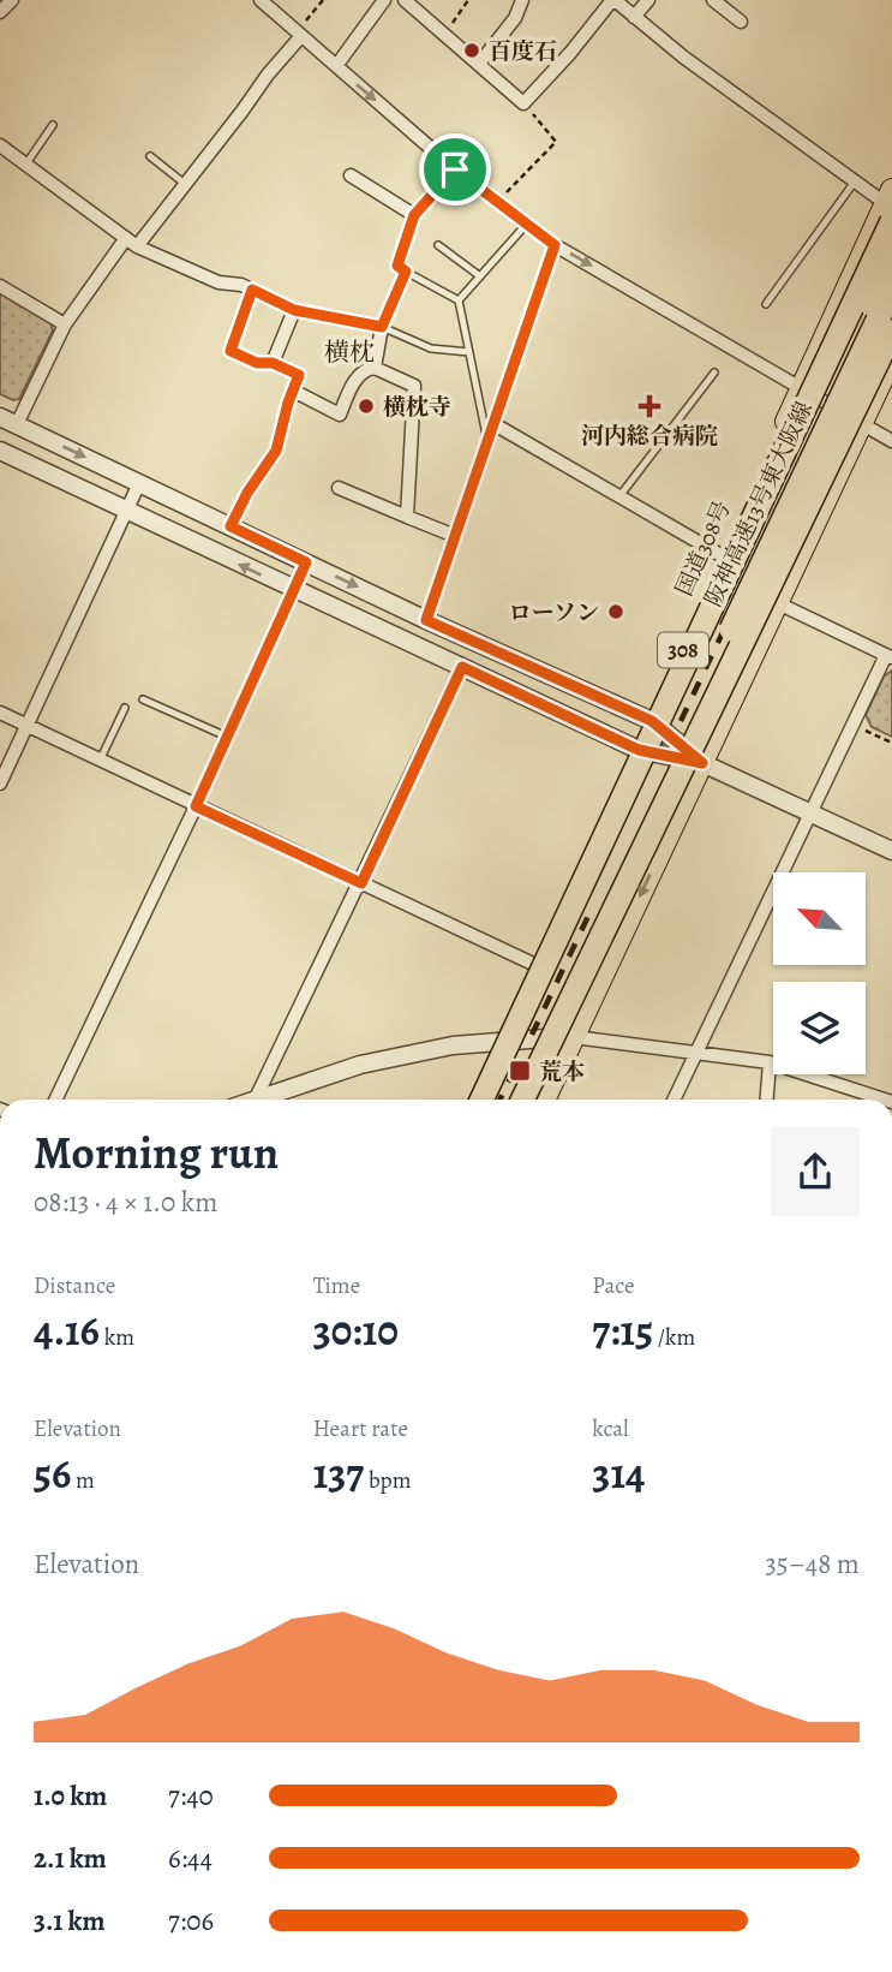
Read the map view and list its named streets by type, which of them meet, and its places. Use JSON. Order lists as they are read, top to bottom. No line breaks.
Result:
{"streets":{"highway":["阪神高速13号東大阪線","国道308号","308"]},"crossings":[["阪神高速13号東大阪線","国道308号"]],"districts":["横枕"],"places":{"other":["百度石","横枕寺","ローソン"],"health":["河内総合病院"],"transit":["荒本"]},"north":"top left","page":{"heading":["Morning run","08:13 · 4 × 1.0 km"],"stats":[["Distance","4.16 km"],["Time","30:10"],["Pace","7:15 /km"],["Elevation","56 m"],["Heart rate","137 bpm"],["kcal","314"]],"chart":["Elevation","35–48 m"],"list":[{"name":"1.0 km","note":"7:40"},{"name":"2.1 km","note":"6:44"},{"name":"3.1 km","note":"7:06"}]}}
